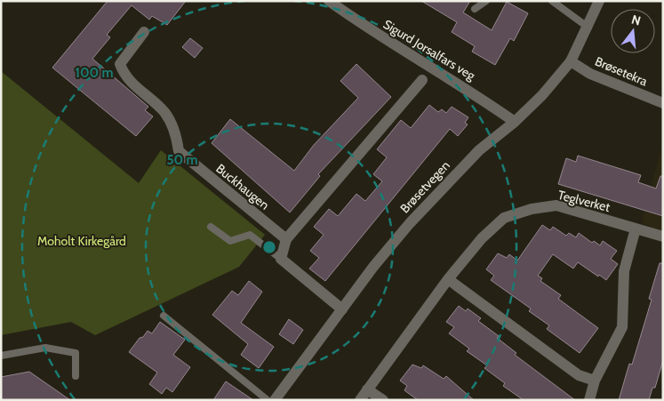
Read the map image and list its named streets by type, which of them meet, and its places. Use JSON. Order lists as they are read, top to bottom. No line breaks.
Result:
{"streets":{"street":["Sigurd Jorsalfars veg","Brøsetekra","Buckhaugen","Brøsetvegen","Teglverket"]},"crossings":[["Sigurd Jorsalfars veg","Brøsetvegen"],["Brøsetekra","Brøsetvegen"]],"parks":["Moholt Kirkegård"],"north":"top","rings":["100 m","50 m"]}
